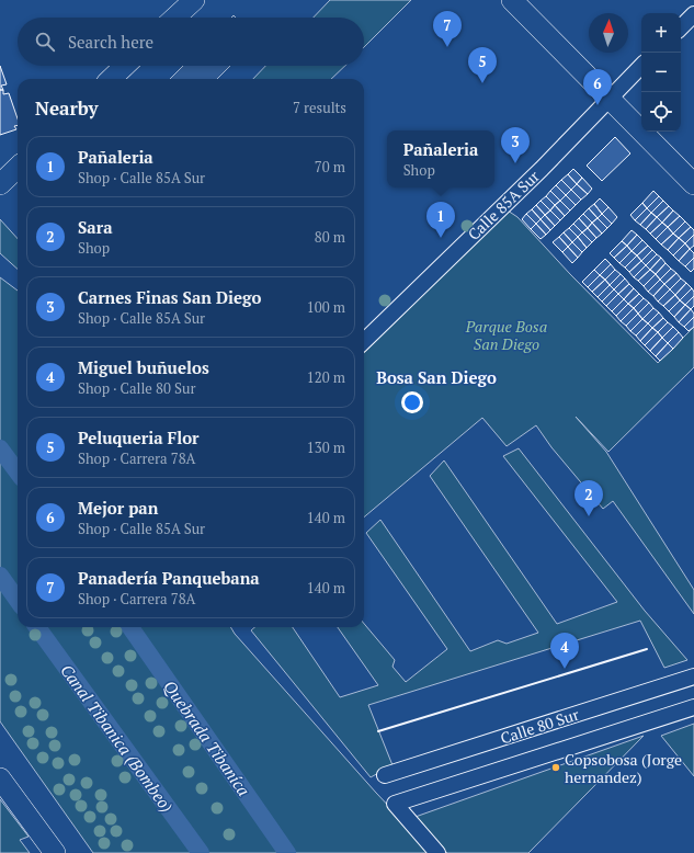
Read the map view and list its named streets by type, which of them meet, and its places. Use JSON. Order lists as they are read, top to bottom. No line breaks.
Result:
{"streets":{"street":["Calle 85A Sur","Calle 80 Sur"]},"districts":["Bosa San Diego"],"water":["Canal Tibanica (Bombeo)","Quebrada Tibaníca"],"parks":["Parque Bosa San Diego"],"places":["Copsobosa (Jorge hernandez)"],"north":"top","page":{"pins":["7","5","6","3","1","2","4"],"map_buttons":["+","−"],"search":"Search here","heading":["Nearby","7 results"],"popup":["Pañaleria","Shop"],"list":[{"mark":"1","name":"Pañaleria","note":"Shop · Calle 85A Sur","value":"70 m"},{"mark":"2","name":"Sara","note":"Shop","value":"80 m"},{"mark":"3","name":"Carnes Finas San Diego","note":"Shop · Calle 85A Sur","value":"100 m"},{"mark":"4","name":"Miguel buñuelos","note":"Shop · Calle 80 Sur","value":"120 m"},{"mark":"5","name":"Peluqueria Flor","note":"Shop · Carrera 78A","value":"130 m"},{"mark":"6","name":"Mejor pan","note":"Shop · Calle 85A Sur","value":"140 m"},{"mark":"7","name":"Panadería Panquebana","note":"Shop · Carrera 78A","value":"140 m"}]}}
